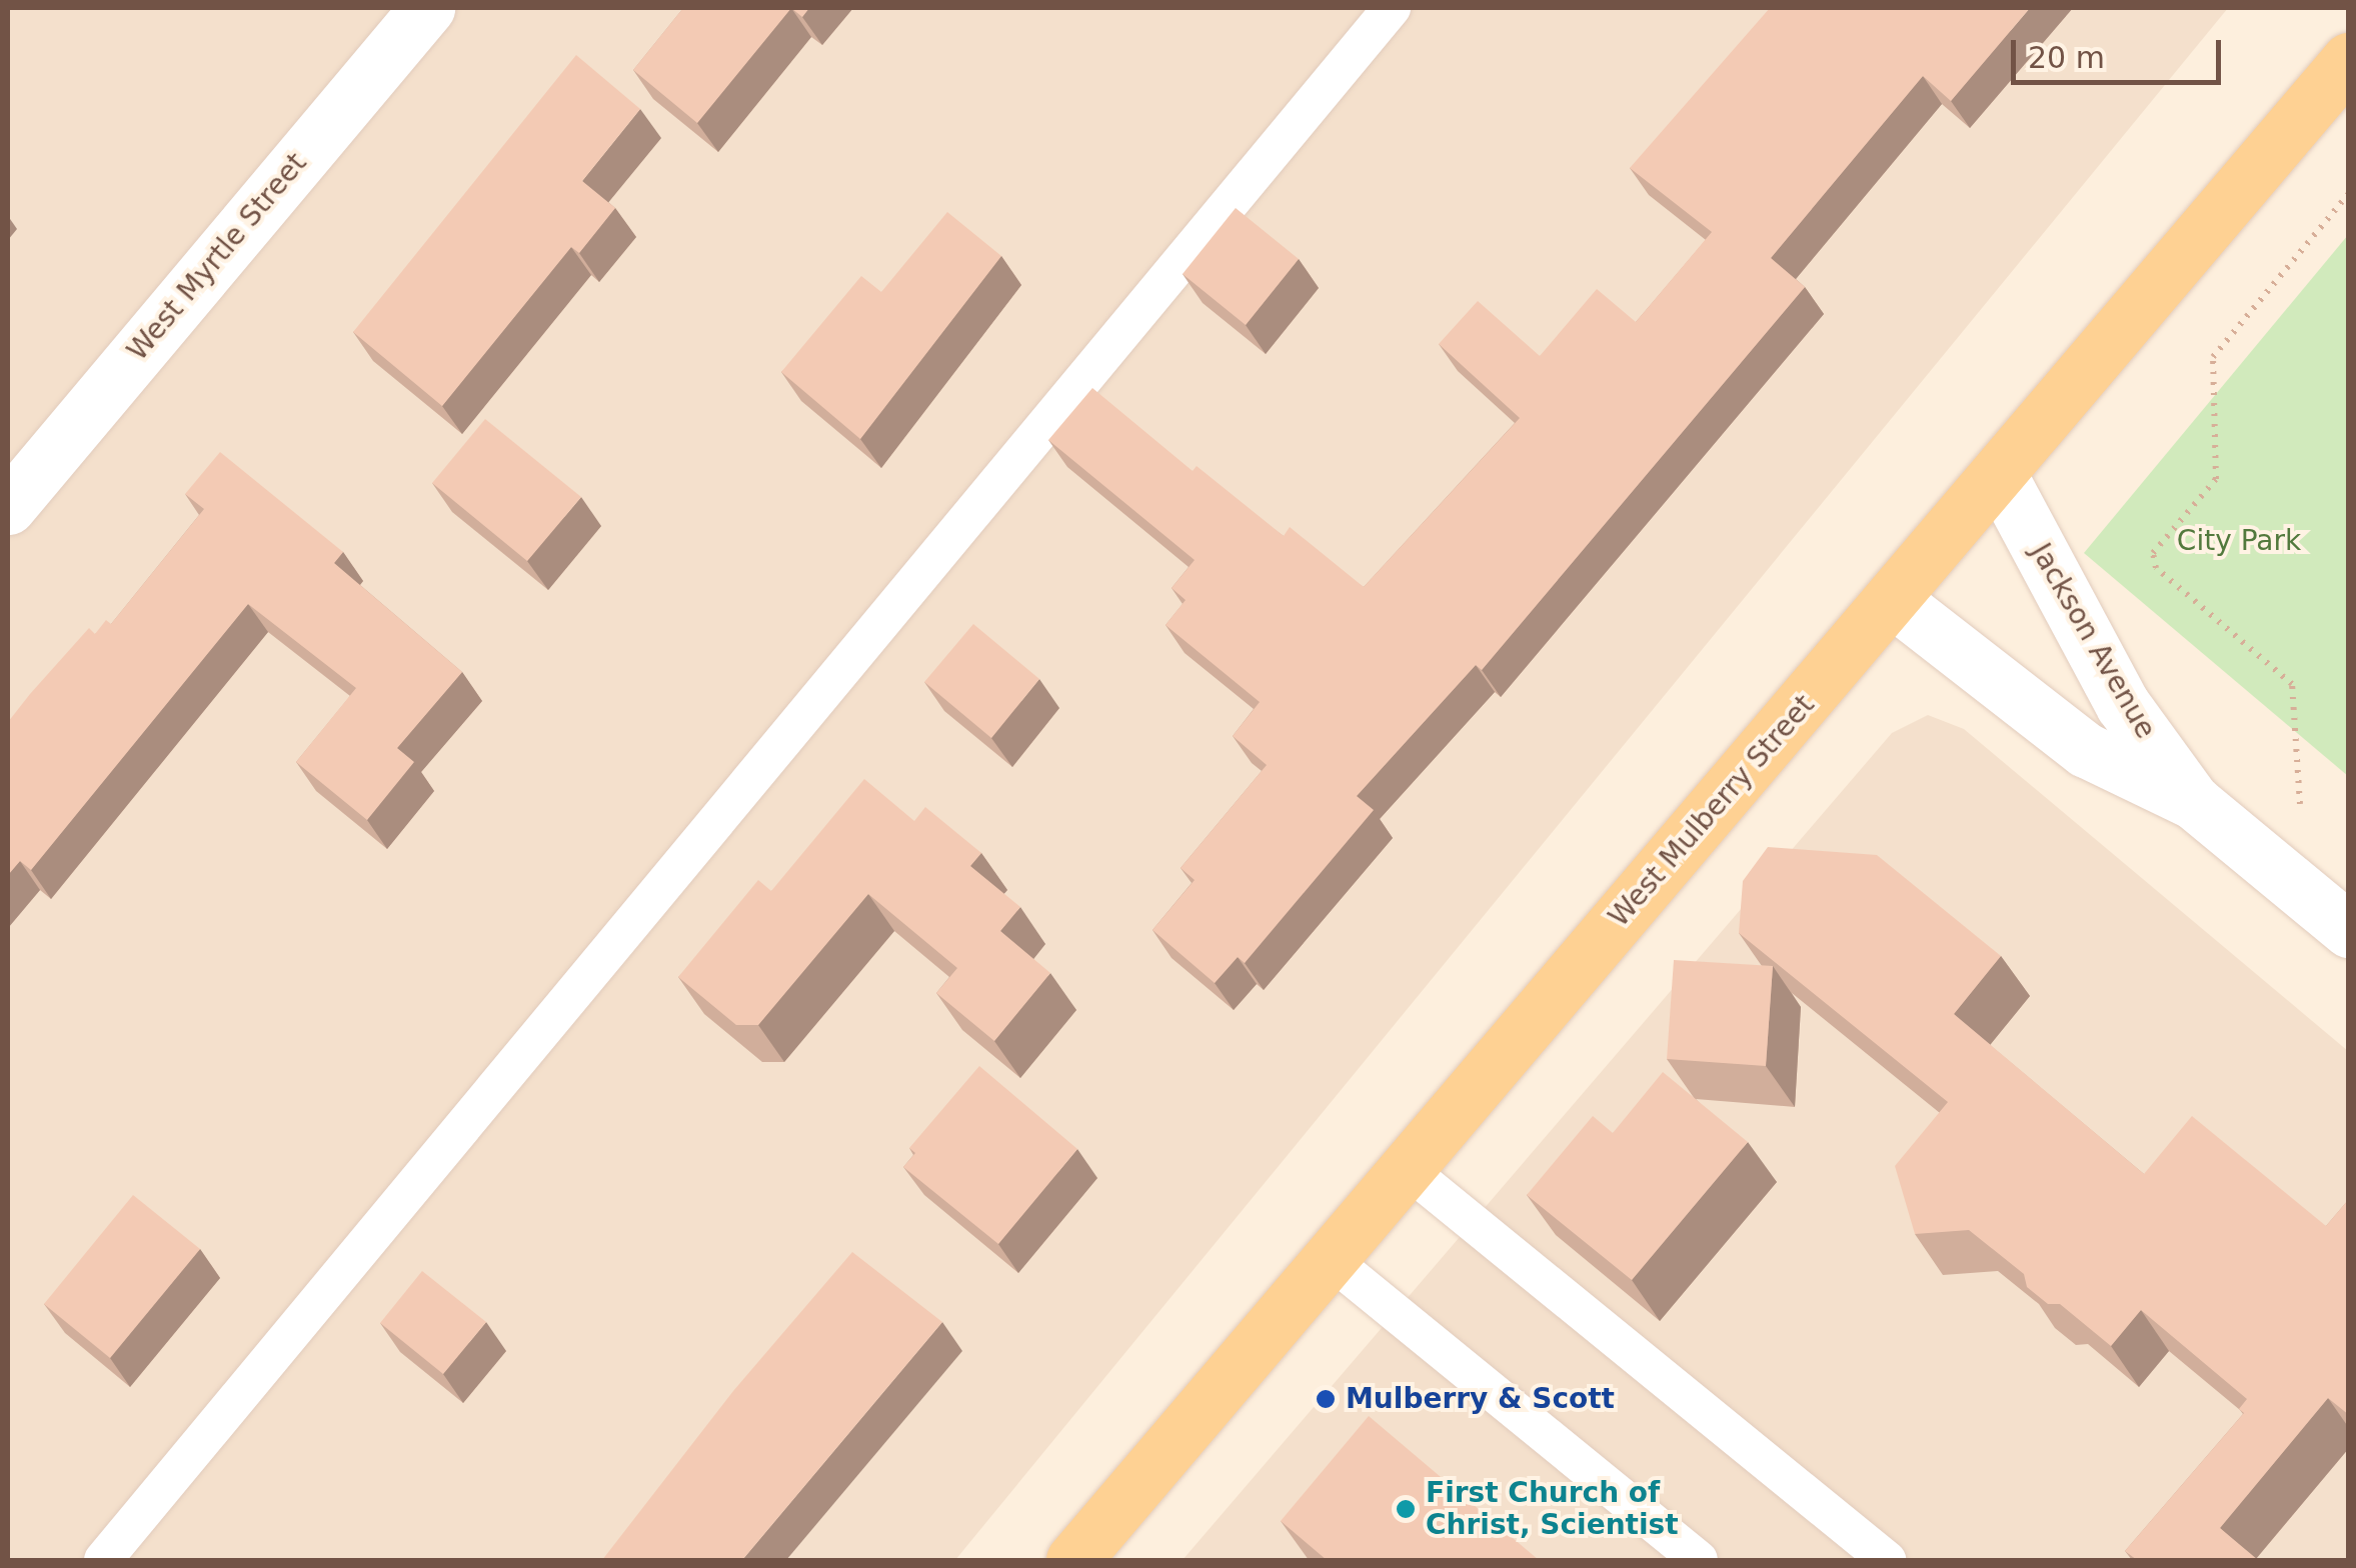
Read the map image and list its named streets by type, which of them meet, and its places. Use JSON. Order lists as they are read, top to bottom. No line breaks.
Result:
{"streets":{"main road":["West Mulberry Street"],"street":["West Myrtle Street","Jackson Avenue"]},"crossings":[["Jackson Avenue","West Mulberry Street"]],"parks":["City Park"],"places":["Mulberry & Scott","First Church of Christ, Scientist"],"scale_bar":"20 m"}
